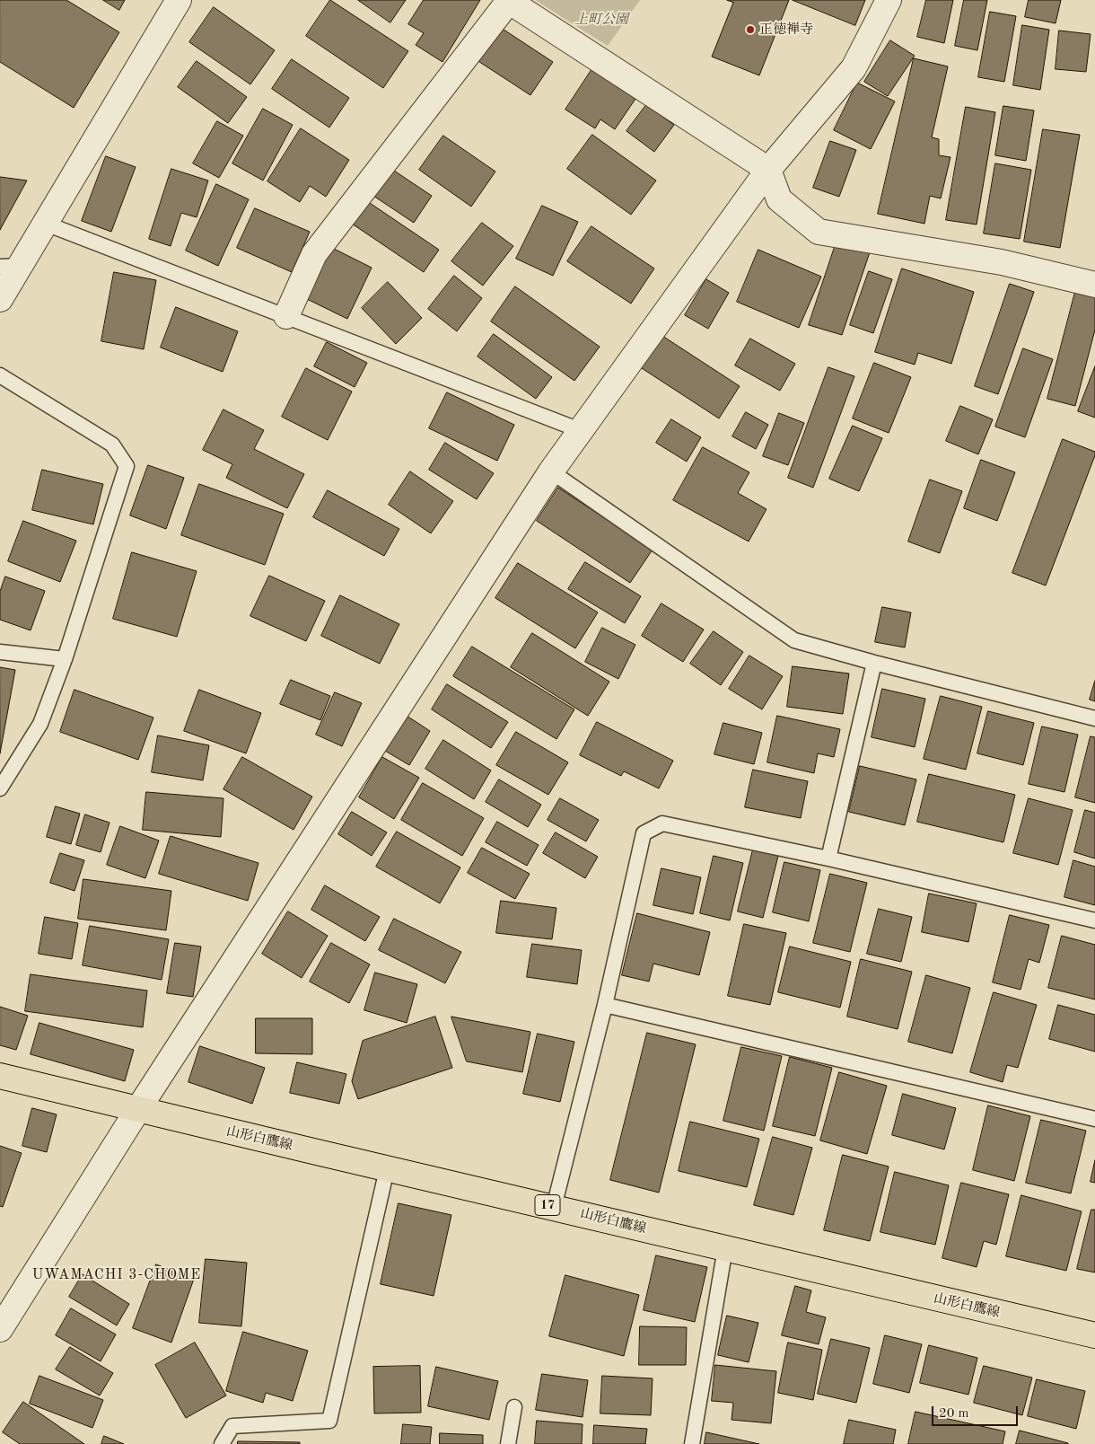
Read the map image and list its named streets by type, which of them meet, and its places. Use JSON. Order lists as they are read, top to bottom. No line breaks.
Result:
{"streets":{"main road":["山形白鷹線","17"]},"districts":["UWAMACHI 3-CHOME"],"parks":["上町公園"],"places":["正徳禅寺"],"scale_bar":"20 m"}
